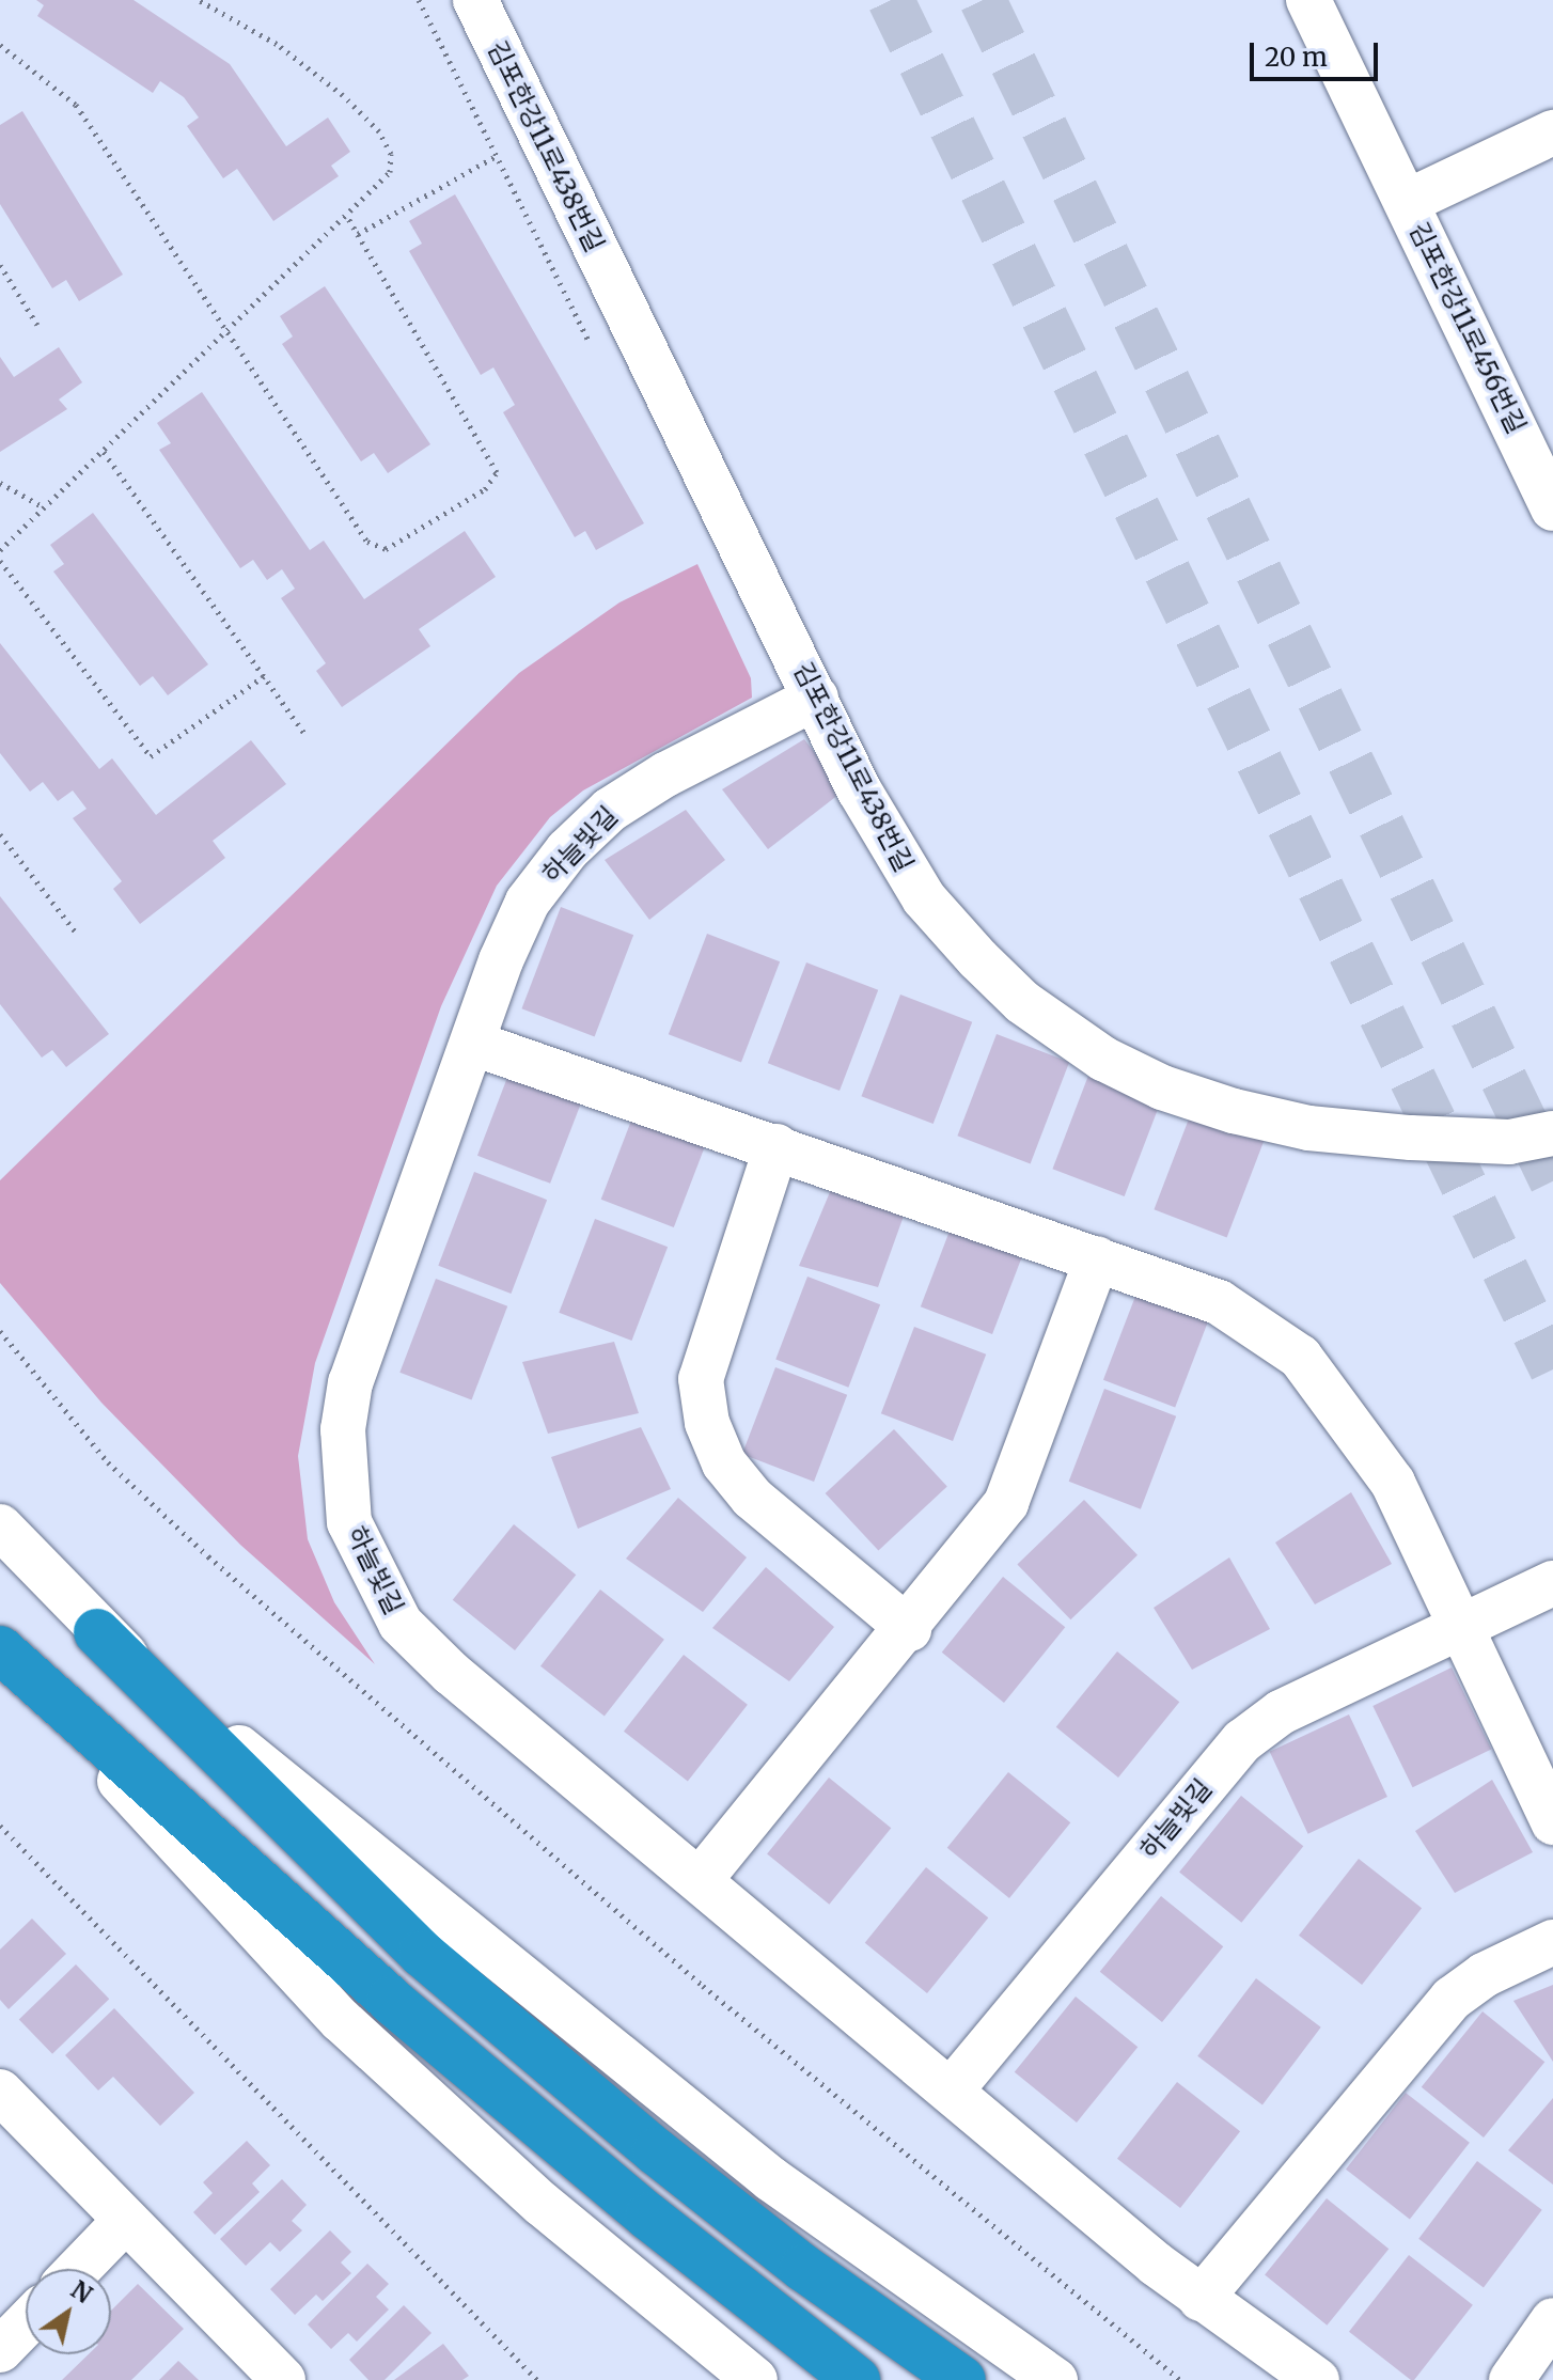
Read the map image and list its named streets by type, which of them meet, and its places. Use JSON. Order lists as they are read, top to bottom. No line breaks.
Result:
{"streets":{"street":["김포한강11로438번길","김포한강11로456번길","하늘빛길"]},"crossings":[["김포한강11로438번길","하늘빛길"]],"scale_bar":"20 m","north":"top right"}
